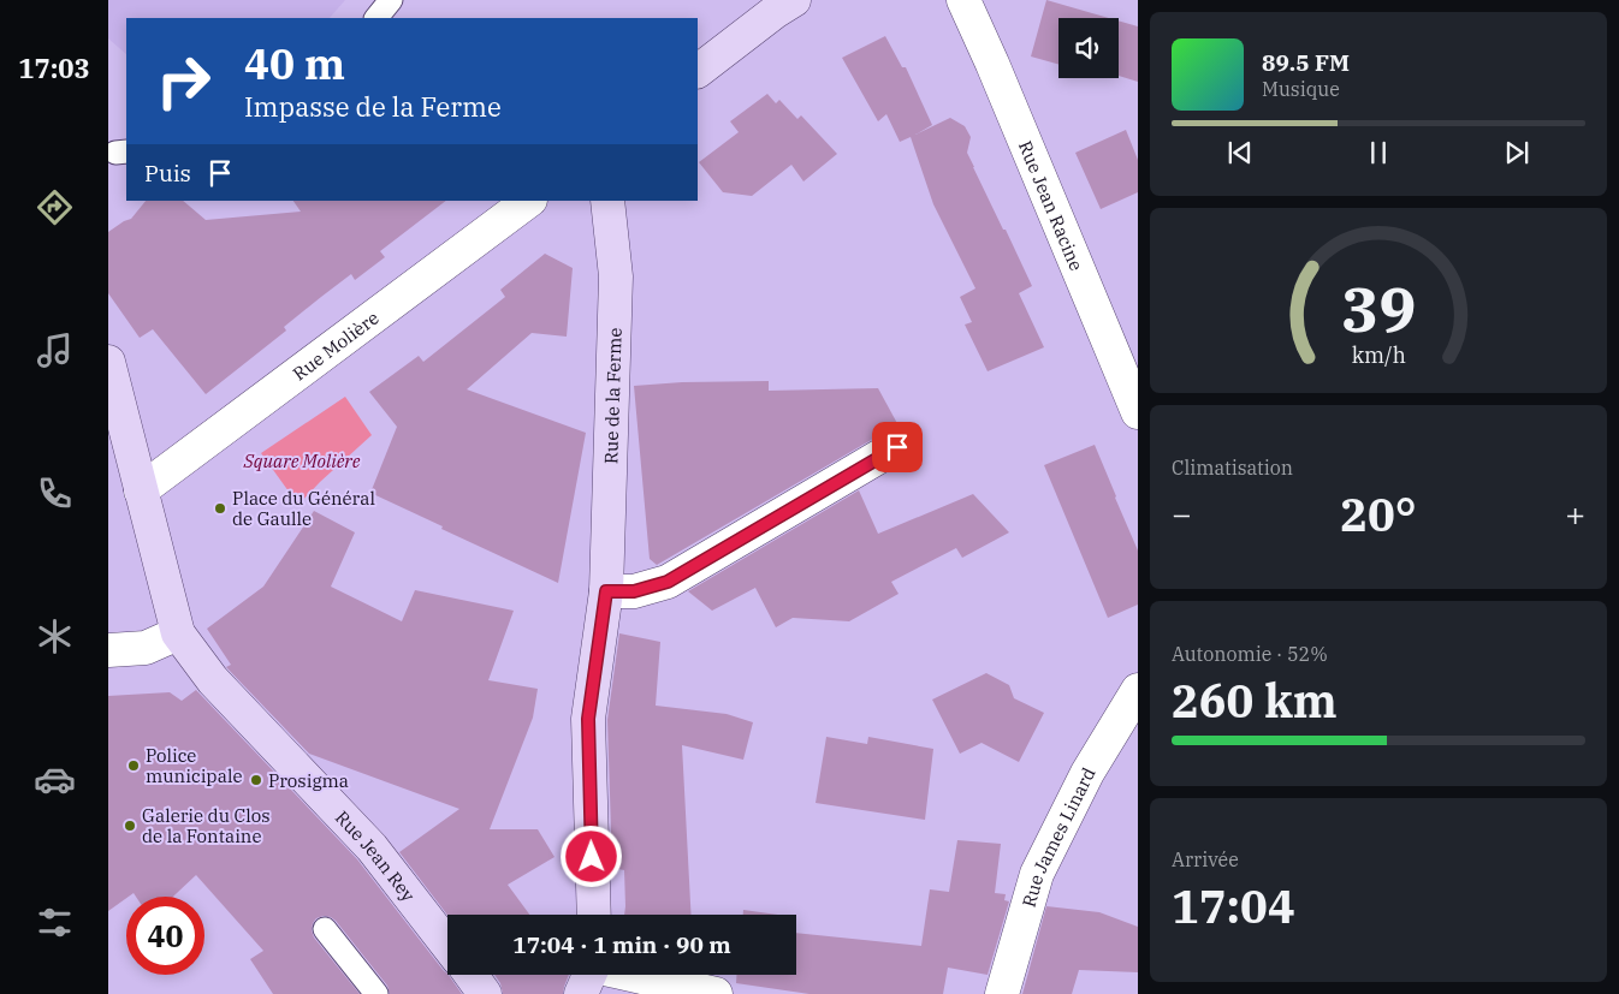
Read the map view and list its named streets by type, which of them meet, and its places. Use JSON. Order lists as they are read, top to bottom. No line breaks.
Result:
{"streets":{"street":["Rue Jean Racine","Rue Molière","Rue de la Ferme","Rue James Linard","Rue Jean Rey"]},"parks":["Square Molière"],"places":["Place du Général de Gaulle","Police municipale","Prosigma","Galerie du Clos de la Fontaine"],"page":{"tabs":"17:03","turn":["40 m","Impasse de la Ferme"],"song":["89.5 FM","Musique"],"then":"Puis","tile":["Climatisation",["Autonomie · 52%","260 km"],["Arrivée","17:04"]],"heat":["−","20°","+"],"limit":"40","trip":"17:04 · 1 min · 90 m","gauge":["39","km/h"]}}
